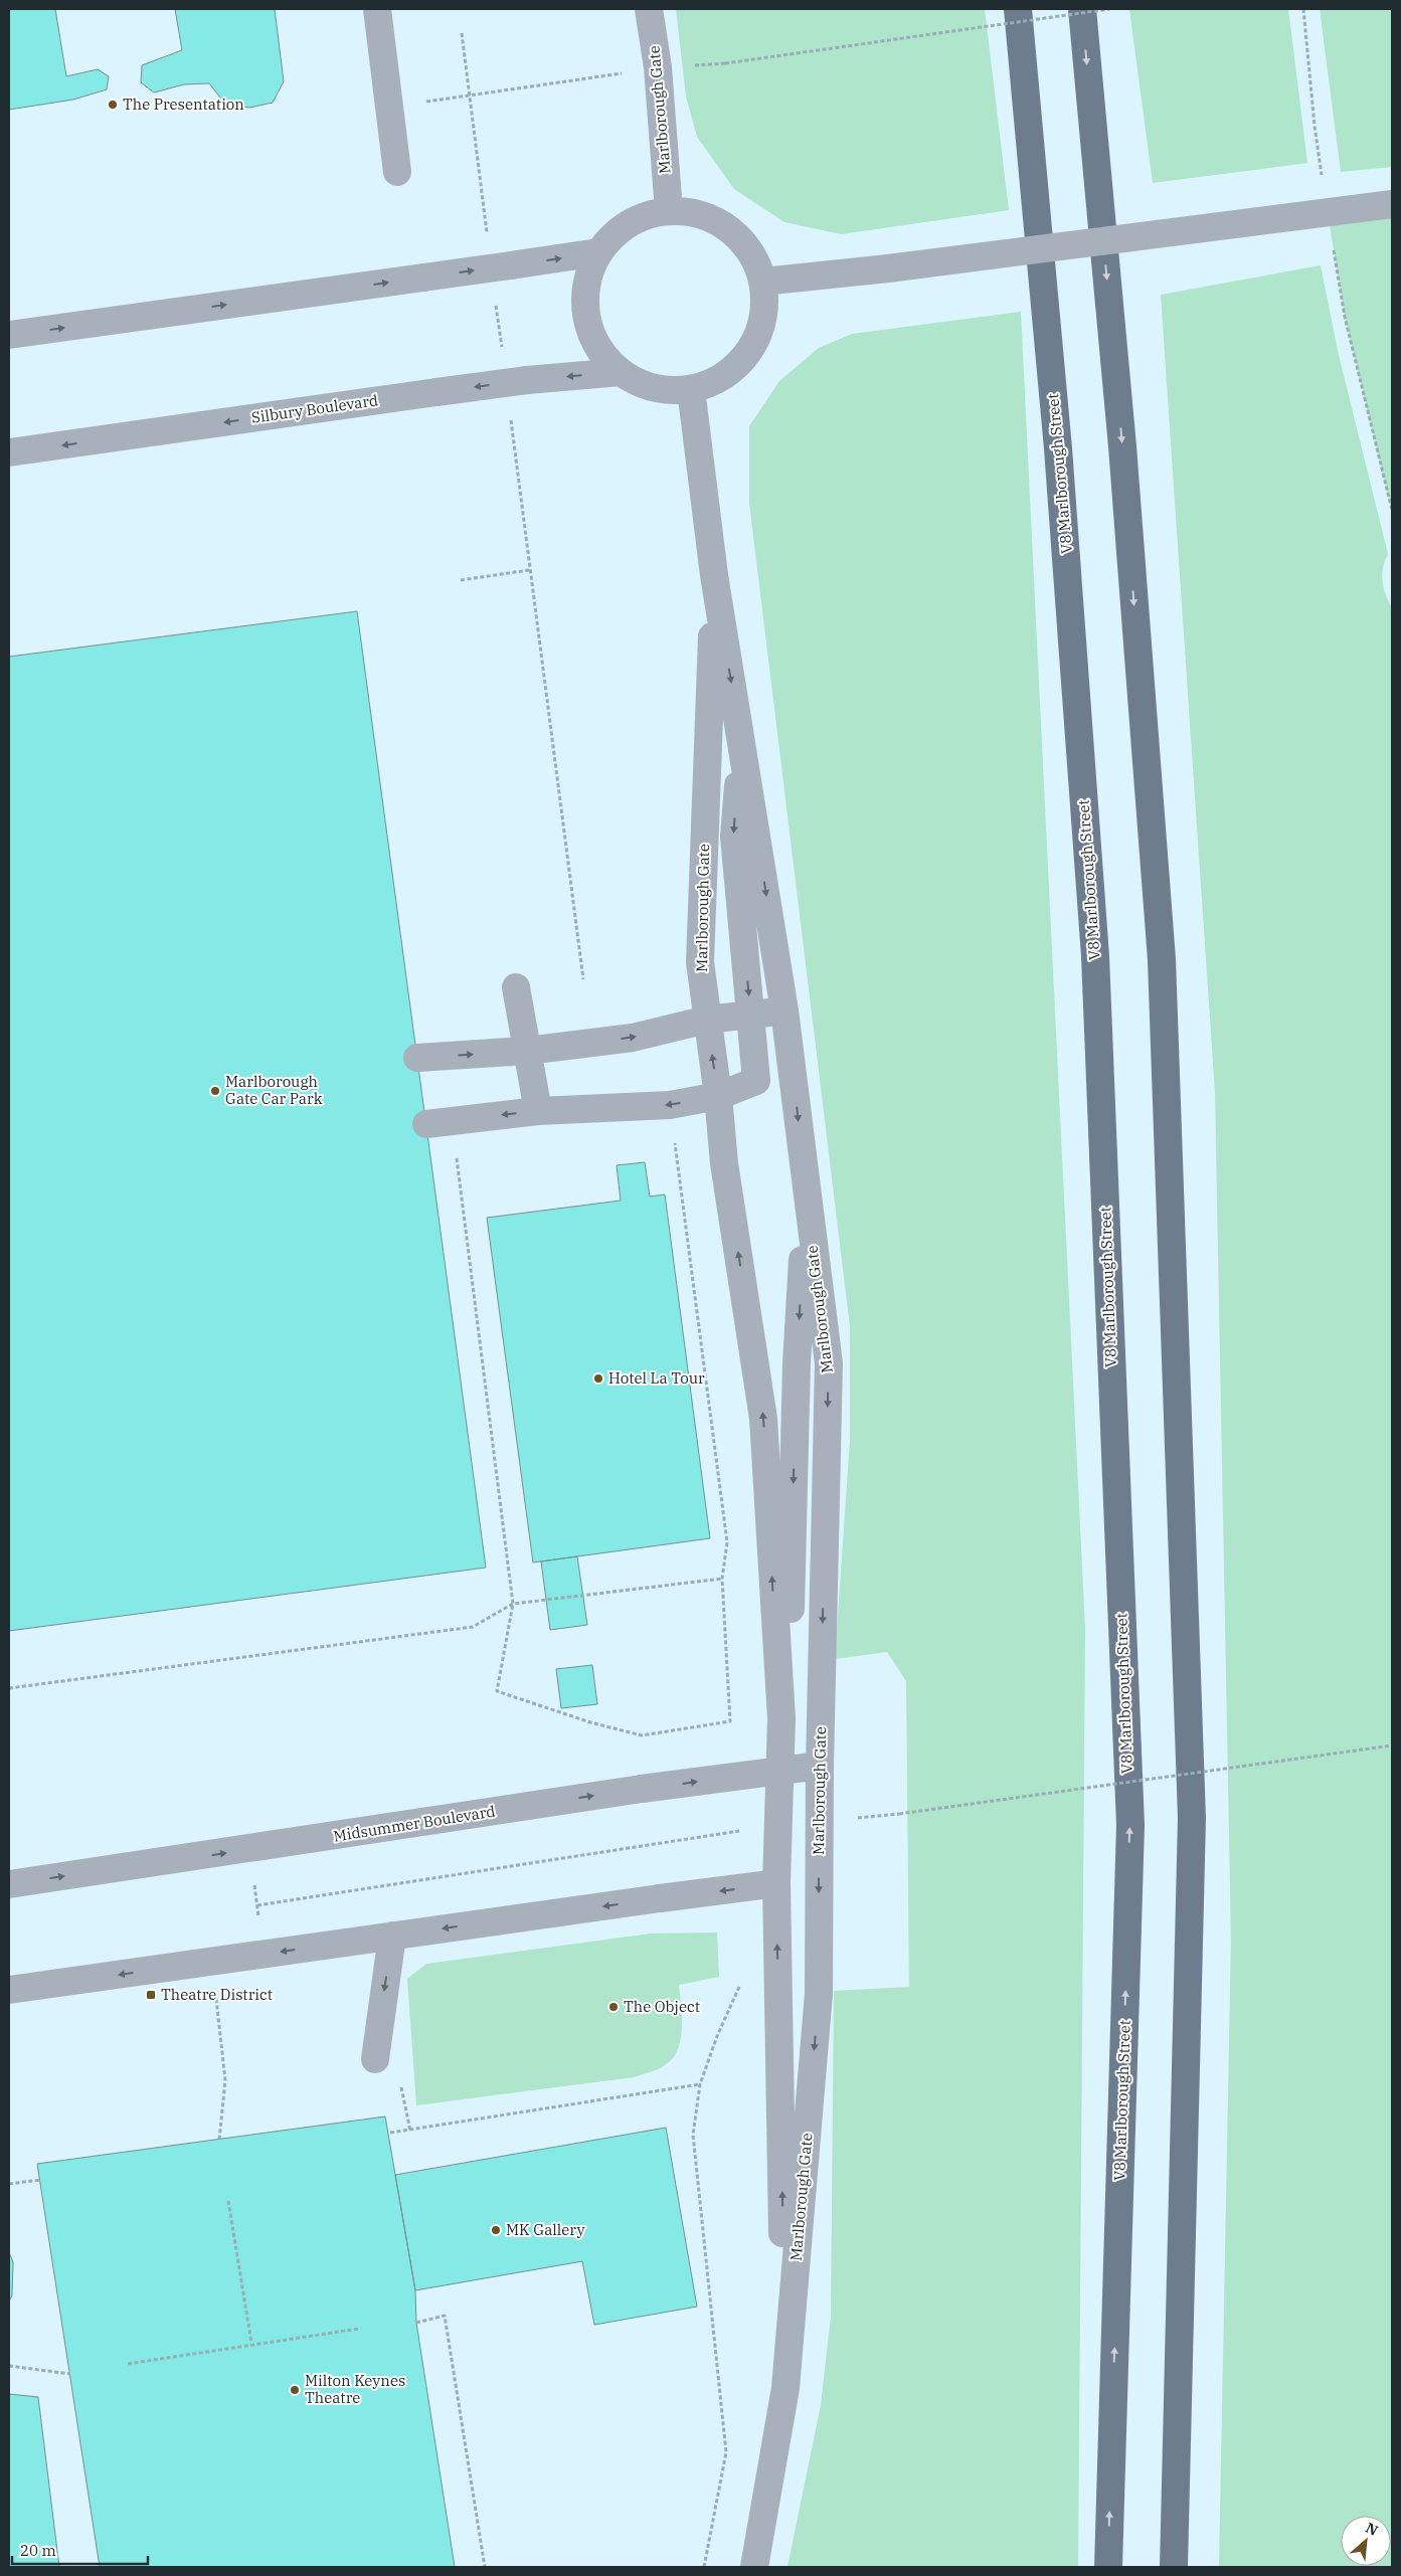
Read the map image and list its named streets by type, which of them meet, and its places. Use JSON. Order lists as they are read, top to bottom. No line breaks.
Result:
{"streets":{"main road":["V8 Marlborough Street"],"street":["Marlborough Gate","Silbury Boulevard","Midsummer Boulevard"]},"crossings":[["Marlborough Gate","Silbury Boulevard"],["Marlborough Gate","Midsummer Boulevard"]],"places":{"other":["The Presentation","Marlborough Gate Car Park","Hotel La Tour","The Object","MK Gallery","Milton Keynes Theatre"],"transit":["Theatre District"]},"scale_bar":"20 m","north":"top right"}
